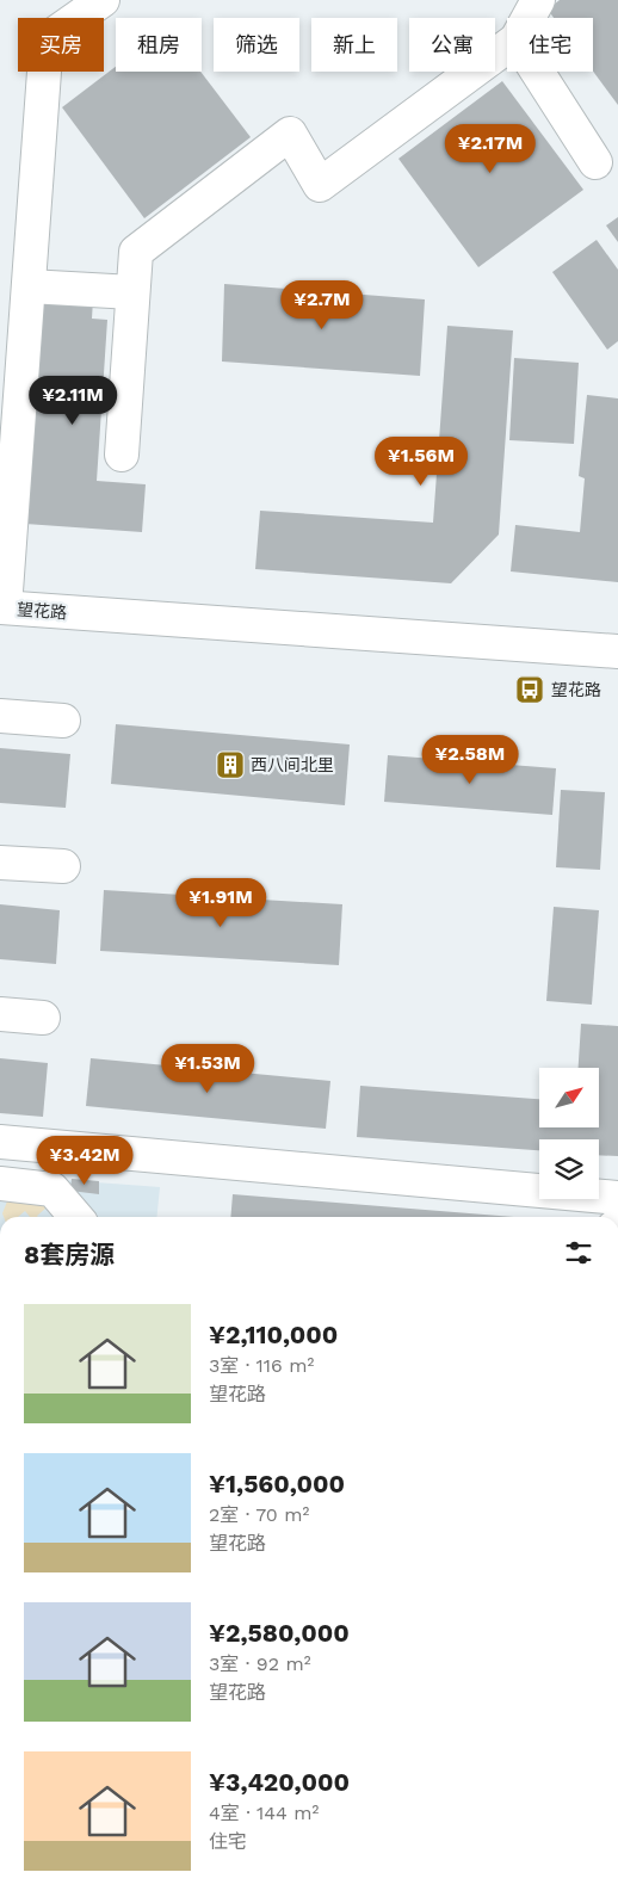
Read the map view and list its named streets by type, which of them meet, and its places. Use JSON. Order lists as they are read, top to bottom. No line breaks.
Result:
{"streets":{"street":["望花路"]},"places":{"bus stop":["望花路"],"building":["西八间北里"]},"north":"top right","page":{"chip":["买房","租房","筛选","新上","公寓","住宅"],"price":["¥2.17M","¥2.7M","¥2.11M","¥1.56M","¥2.58M","¥1.91M","¥1.53M","¥3.42M"],"heading":"8套房源","list":[{"name":"¥2,110,000","note":"3室 · 116 m² · 望花路"},{"name":"¥1,560,000","note":"2室 · 70 m² · 望花路"},{"name":"¥2,580,000","note":"3室 · 92 m² · 望花路"},{"name":"¥3,420,000","note":"4室 · 144 m² · 住宅"}]}}
